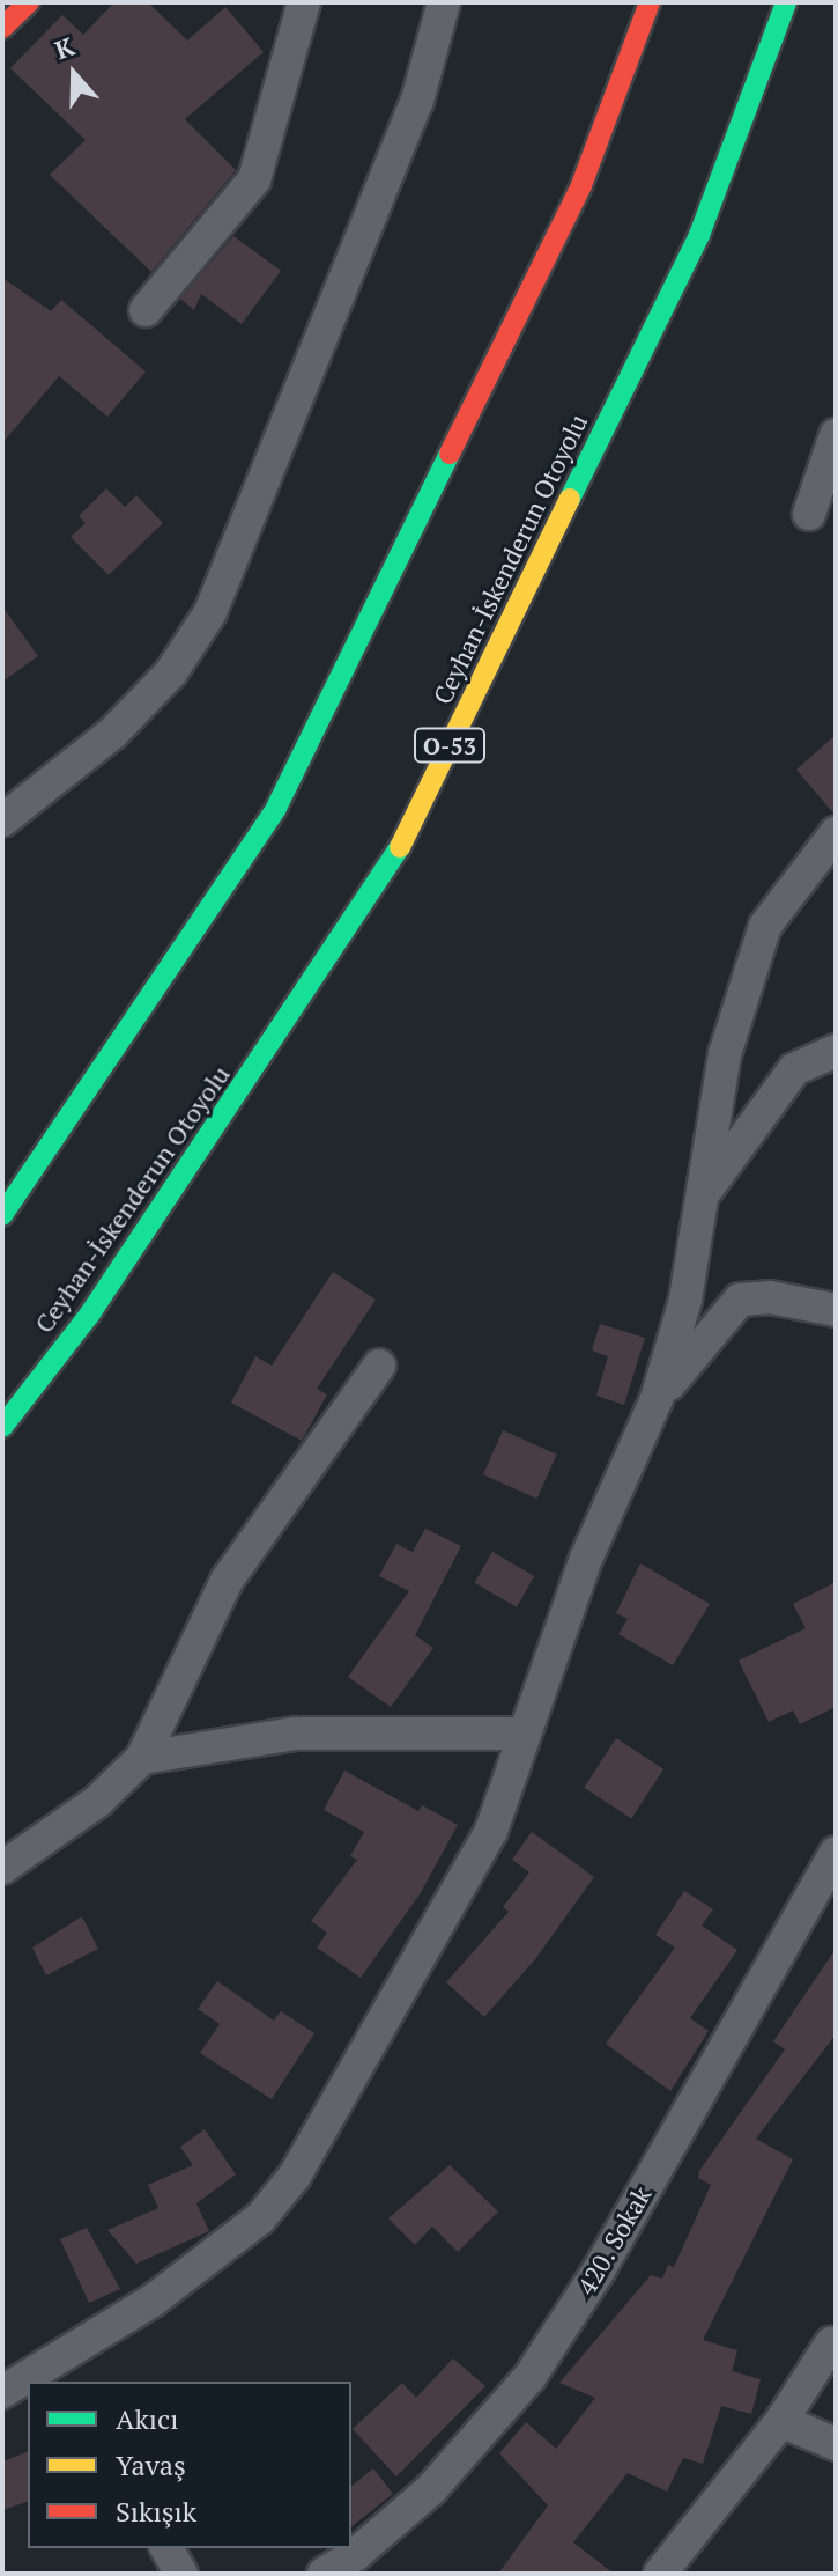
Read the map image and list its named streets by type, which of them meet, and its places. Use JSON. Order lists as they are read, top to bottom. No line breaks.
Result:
{"streets":{"main road":["Ceyhan-İskenderun Otoyolu","O-53"],"street":["420. Sokak"]},"legend":["Akıcı","Yavaş","Sıkışık"],"north":"top"}
